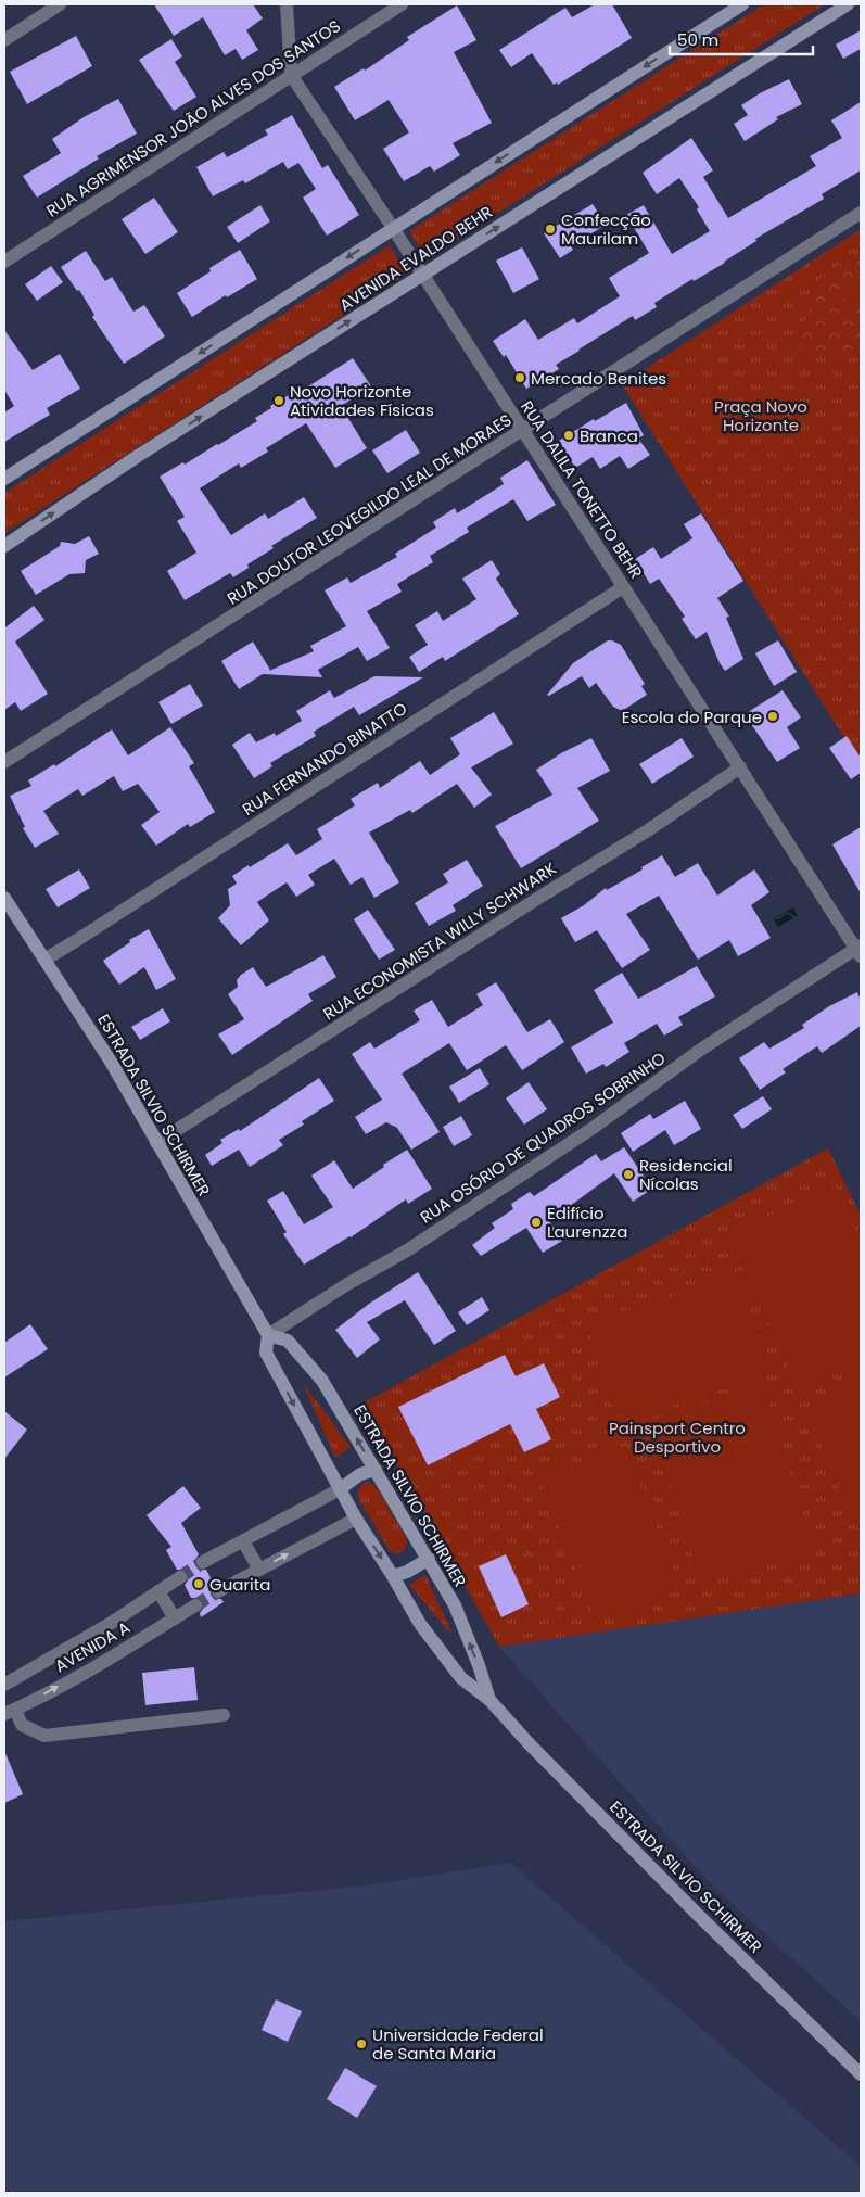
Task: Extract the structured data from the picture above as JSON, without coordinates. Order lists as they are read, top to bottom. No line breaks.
{"streets":{"street":["RUA AGRIMENSOR JOÃO ALVES DOS SANTOS","AVENIDA EVALDO BEHR","RUA DALILA TONETTO BEHR","RUA DOUTOR LEOVEGILDO LEAL DE MORAES","RUA FERNANDO BINATTO","RUA ECONOMISTA WILLY SCHWARK","ESTRADA SILVIO SCHIRMER","RUA OSÓRIO DE QUADROS SOBRINHO","AVENIDA A"]},"crossings":[["RUA AGRIMENSOR JOÃO ALVES DOS SANTOS","RUA DALILA TONETTO BEHR"],["AVENIDA EVALDO BEHR","RUA DALILA TONETTO BEHR"],["RUA DALILA TONETTO BEHR","RUA DOUTOR LEOVEGILDO LEAL DE MORAES"],["RUA DALILA TONETTO BEHR","RUA FERNANDO BINATTO"],["RUA DALILA TONETTO BEHR","RUA ECONOMISTA WILLY SCHWARK"],["RUA DALILA TONETTO BEHR","RUA OSÓRIO DE QUADROS SOBRINHO"],["RUA FERNANDO BINATTO","ESTRADA SILVIO SCHIRMER"],["RUA ECONOMISTA WILLY SCHWARK","ESTRADA SILVIO SCHIRMER"],["ESTRADA SILVIO SCHIRMER","RUA OSÓRIO DE QUADROS SOBRINHO"]],"parks":["Praça Novo Horizonte","Painsport Centro Desportivo"],"places":["Confecção Maurilam","Mercado Benites","Novo Horizonte Atividades Físicas","Branca","Escola do Parque","Residencial Nícolas","Edifício Laurenzza","Guarita","Universidade Federal de Santa Maria"],"scale_bar":"50 m"}
